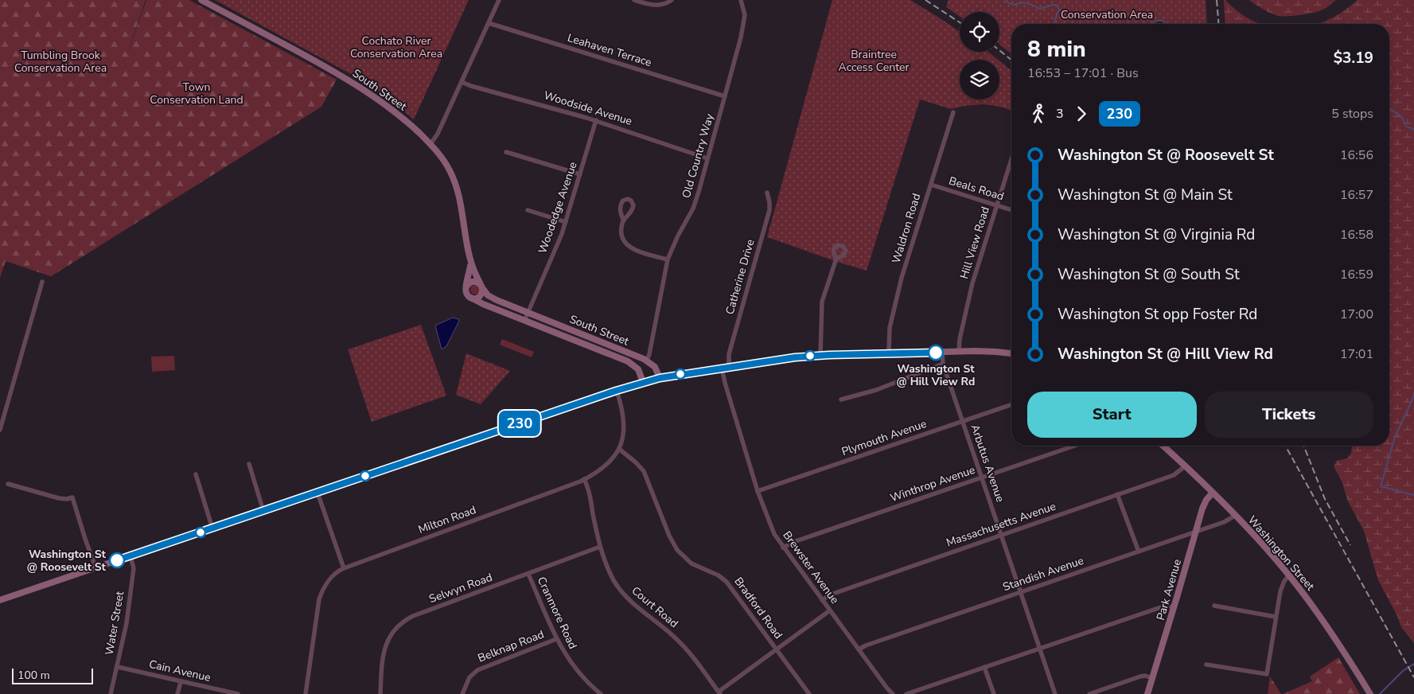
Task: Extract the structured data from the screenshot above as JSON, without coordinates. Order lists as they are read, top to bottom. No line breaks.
{"streets":{"main road":["South Street","Washington Street","Park Avenue"],"street":["Leahaven Terrace","Woodside Avenue","Old Country Way","Beals Road","Woodedge Avenue","Waldron Road","Hill View Road","Catherine Drive","Plymouth Avenue","Arbutus Avenue","Winthrop Avenue","Milton Road","Massachusetts Avenue","Brewster Avenue","Standish Avenue","Selwyn Road","Court Road","Bradford Road","Cranmore Road","Water Street","Belknap Road","Cain Avenue"]},"crossings":[["Leahaven Terrace","Old Country Way"],["South Street","Old Country Way"],["South Street","Woodedge Avenue"],["Woodside Avenue","Old Country Way"],["Woodside Avenue","Woodedge Avenue"],["Beals Road","Waldron Road"],["Beals Road","Hill View Road"],["Plymouth Avenue","Arbutus Avenue"],["Plymouth Avenue","Brewster Avenue"],["Arbutus Avenue","Winthrop Avenue"],["Arbutus Avenue","Massachusetts Avenue"],["Arbutus Avenue","Standish Avenue"],["Winthrop Avenue","Brewster Avenue"],["Milton Road","Court Road"],["Milton Road","Bradford Road"],["Massachusetts Avenue","Washington Street"],["Massachusetts Avenue","Brewster Avenue"],["Washington Street","Standish Avenue"],["Washington Street","Park Avenue"],["Brewster Avenue","Standish Avenue"],["Standish Avenue","Park Avenue"],["Selwyn Road","Court Road"],["Selwyn Road","Cranmore Road"],["Cranmore Road","Belknap Road"],["Water Street","Cain Avenue"]],"parks":["Conservation Area","Cochato River Conservation Area","Braintree Access Center","Tumbling Brook Conservation Area","Town Conservation Land"],"places":["Washington St @ Hill View Rd","Washington St @ Roosevelt St"],"lines":["bus line 230"],"scale_bar":"100 m","page":{"on_map":"230","heading":["8 min","16:53 – 17:01 · Bus","$3.19"],"legs":["3","230","5 stops"],"list":[{"name":"Washington St @ Roosevelt St","value":"16:56"},{"name":"Washington St @ Main St","value":"16:57"},{"name":"Washington St @ Virginia Rd","value":"16:58"},{"name":"Washington St @ South St","value":"16:59"},{"name":"Washington St opp Foster Rd","value":"17:00"},{"name":"Washington St @ Hill View Rd","value":"17:01"}],"buttons":["Start","Tickets"],"scale":"100 m"}}
